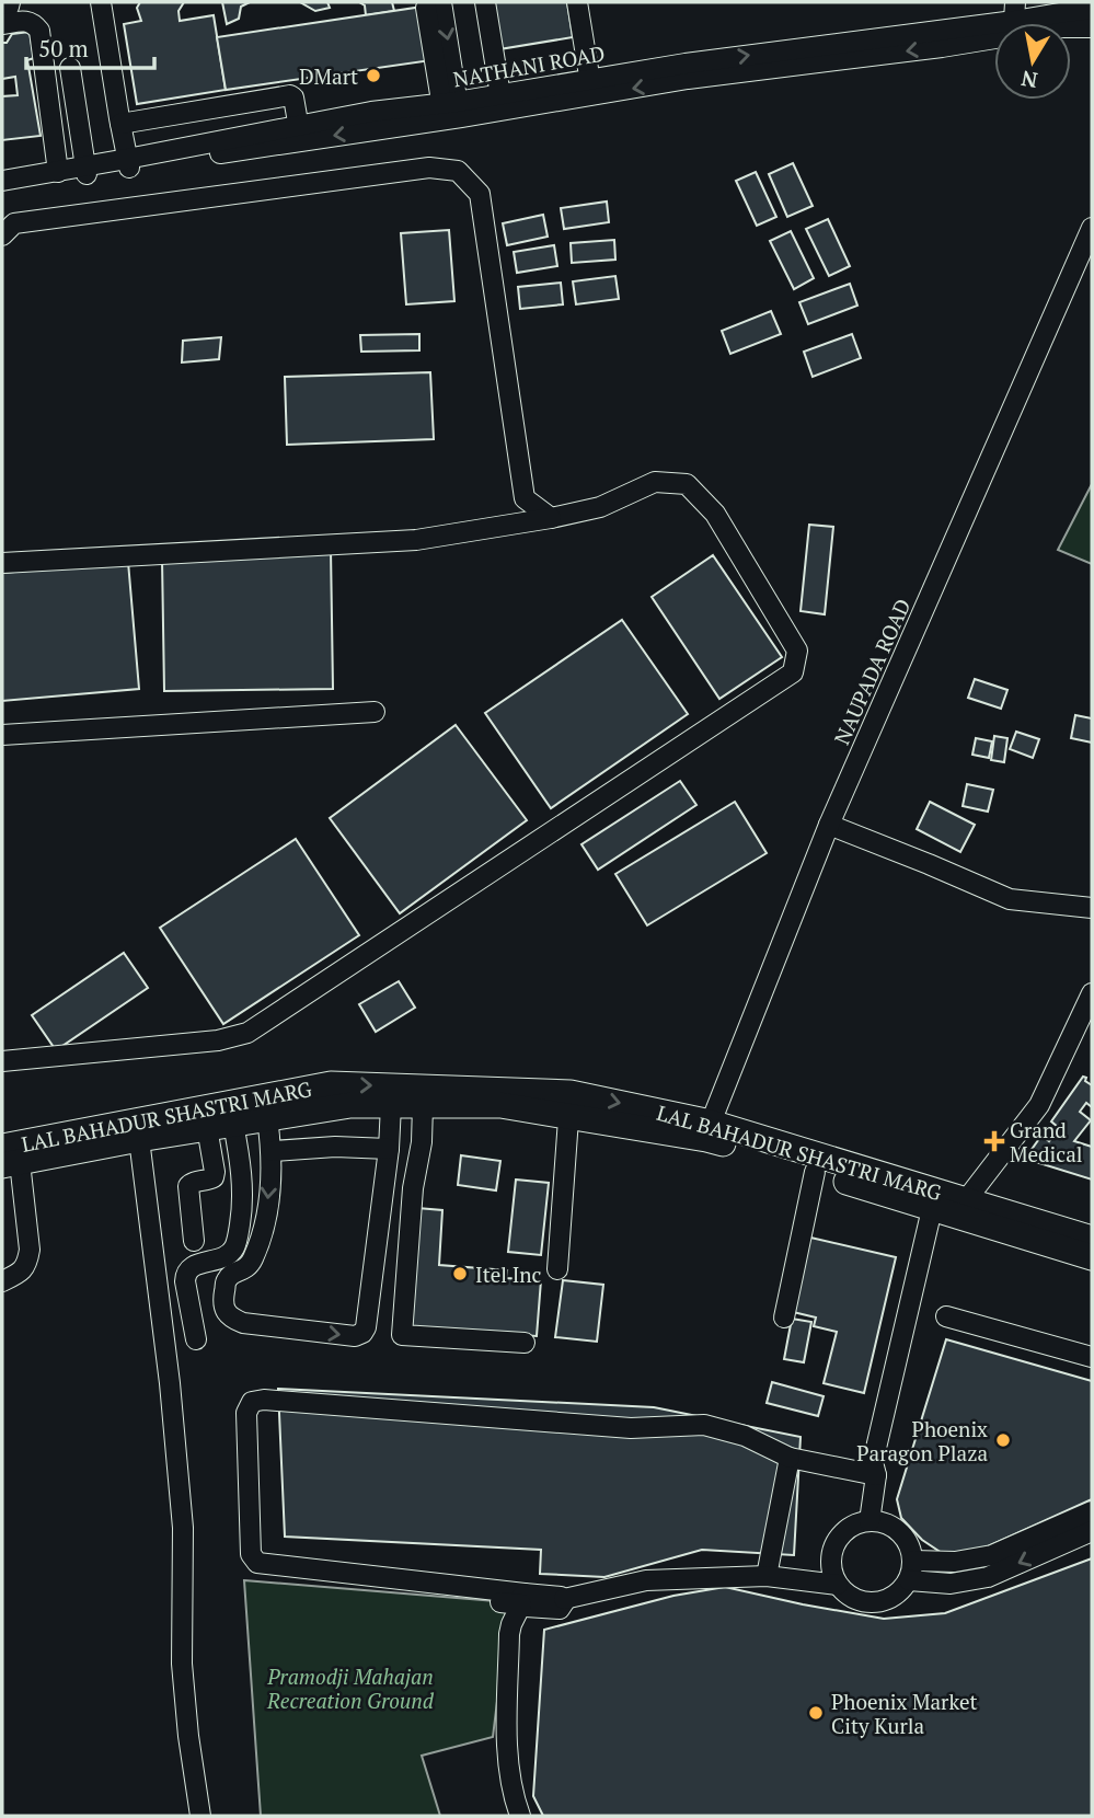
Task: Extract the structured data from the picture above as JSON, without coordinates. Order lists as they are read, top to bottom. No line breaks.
{"streets":{"main road":["LAL BAHADUR SHASTRI MARG"],"street":["NATHANI ROAD","NAUPADA ROAD"]},"crossings":[["NAUPADA ROAD","LAL BAHADUR SHASTRI MARG"]],"parks":["Pramodji Mahajan Recreation Ground"],"places":{"other":["DMart","Itel Inc","Phoenix Paragon Plaza","Phoenix Market City Kurla"],"health":["Grand Medical"]},"scale_bar":"50 m","north":"bottom"}
